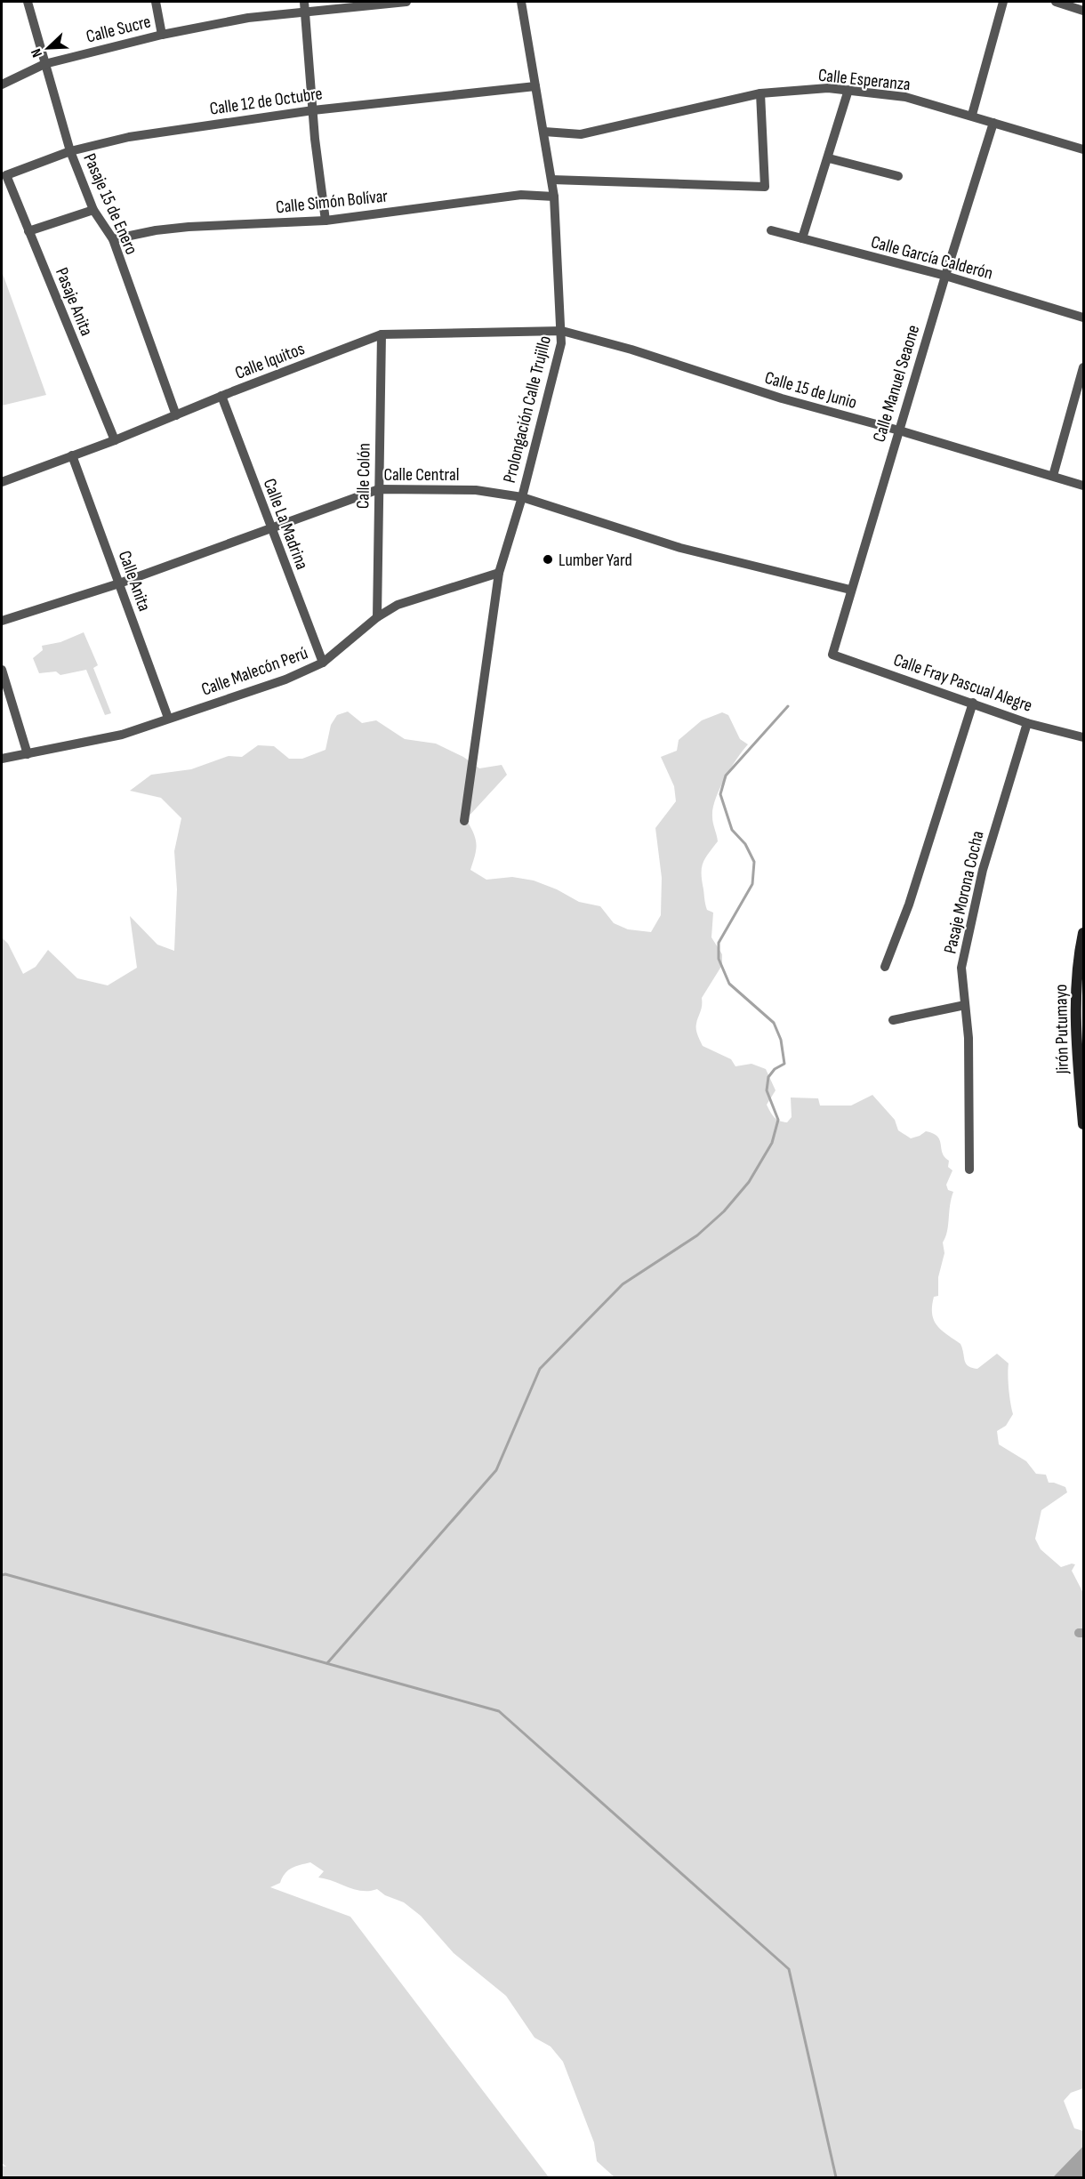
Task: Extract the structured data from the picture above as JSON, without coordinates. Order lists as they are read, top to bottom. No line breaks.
{"streets":{"street":["Calle Sucre","Calle Esperanza","Calle 12 de Octubre","Calle Simón Bolívar","Pasaje 15 de Enero","Calle García Calderón","Pasaje Anita","Calle Iquitos","Calle Manuel Seaone","Calle 15 de Junio","Prolongación Calle Trujillo","Calle Central","Calle Colón","Calle La Madrina","Calle Anita","Calle Malecón Perú","Calle Fray Pascual Alegre","Pasaje Morona Cocha","Jirón Putumayo"]},"crossings":[["Calle Sucre","Pasaje 15 de Enero"],["Calle Esperanza","Calle Manuel Seaone"],["Calle Esperanza","Prolongación Calle Trujillo"],["Calle 12 de Octubre","Pasaje 15 de Enero"],["Calle 12 de Octubre","Pasaje Anita"],["Calle 12 de Octubre","Prolongación Calle Trujillo"],["Calle Simón Bolívar","Pasaje 15 de Enero"],["Calle Simón Bolívar","Prolongación Calle Trujillo"],["Pasaje 15 de Enero","Calle Iquitos"],["Calle García Calderón","Calle Manuel Seaone"],["Pasaje Anita","Calle Iquitos"],["Calle Iquitos","Calle 15 de Junio"],["Calle Iquitos","Prolongación Calle Trujillo"],["Calle Iquitos","Calle Colón"],["Calle Iquitos","Calle La Madrina"],["Calle Iquitos","Calle Anita"],["Calle Manuel Seaone","Calle 15 de Junio"],["Calle Manuel Seaone","Calle Central"],["Calle Manuel Seaone","Calle Fray Pascual Alegre"],["Calle 15 de Junio","Prolongación Calle Trujillo"],["Prolongación Calle Trujillo","Calle Central"],["Prolongación Calle Trujillo","Calle Malecón Perú"],["Calle Central","Calle Colón"],["Calle Central","Calle La Madrina"],["Calle Central","Calle Anita"],["Calle Colón","Calle Malecón Perú"],["Calle La Madrina","Calle Malecón Perú"],["Calle Anita","Calle Malecón Perú"],["Calle Fray Pascual Alegre","Pasaje Morona Cocha"]],"places":["Lumber Yard"],"north":"bottom left"}
